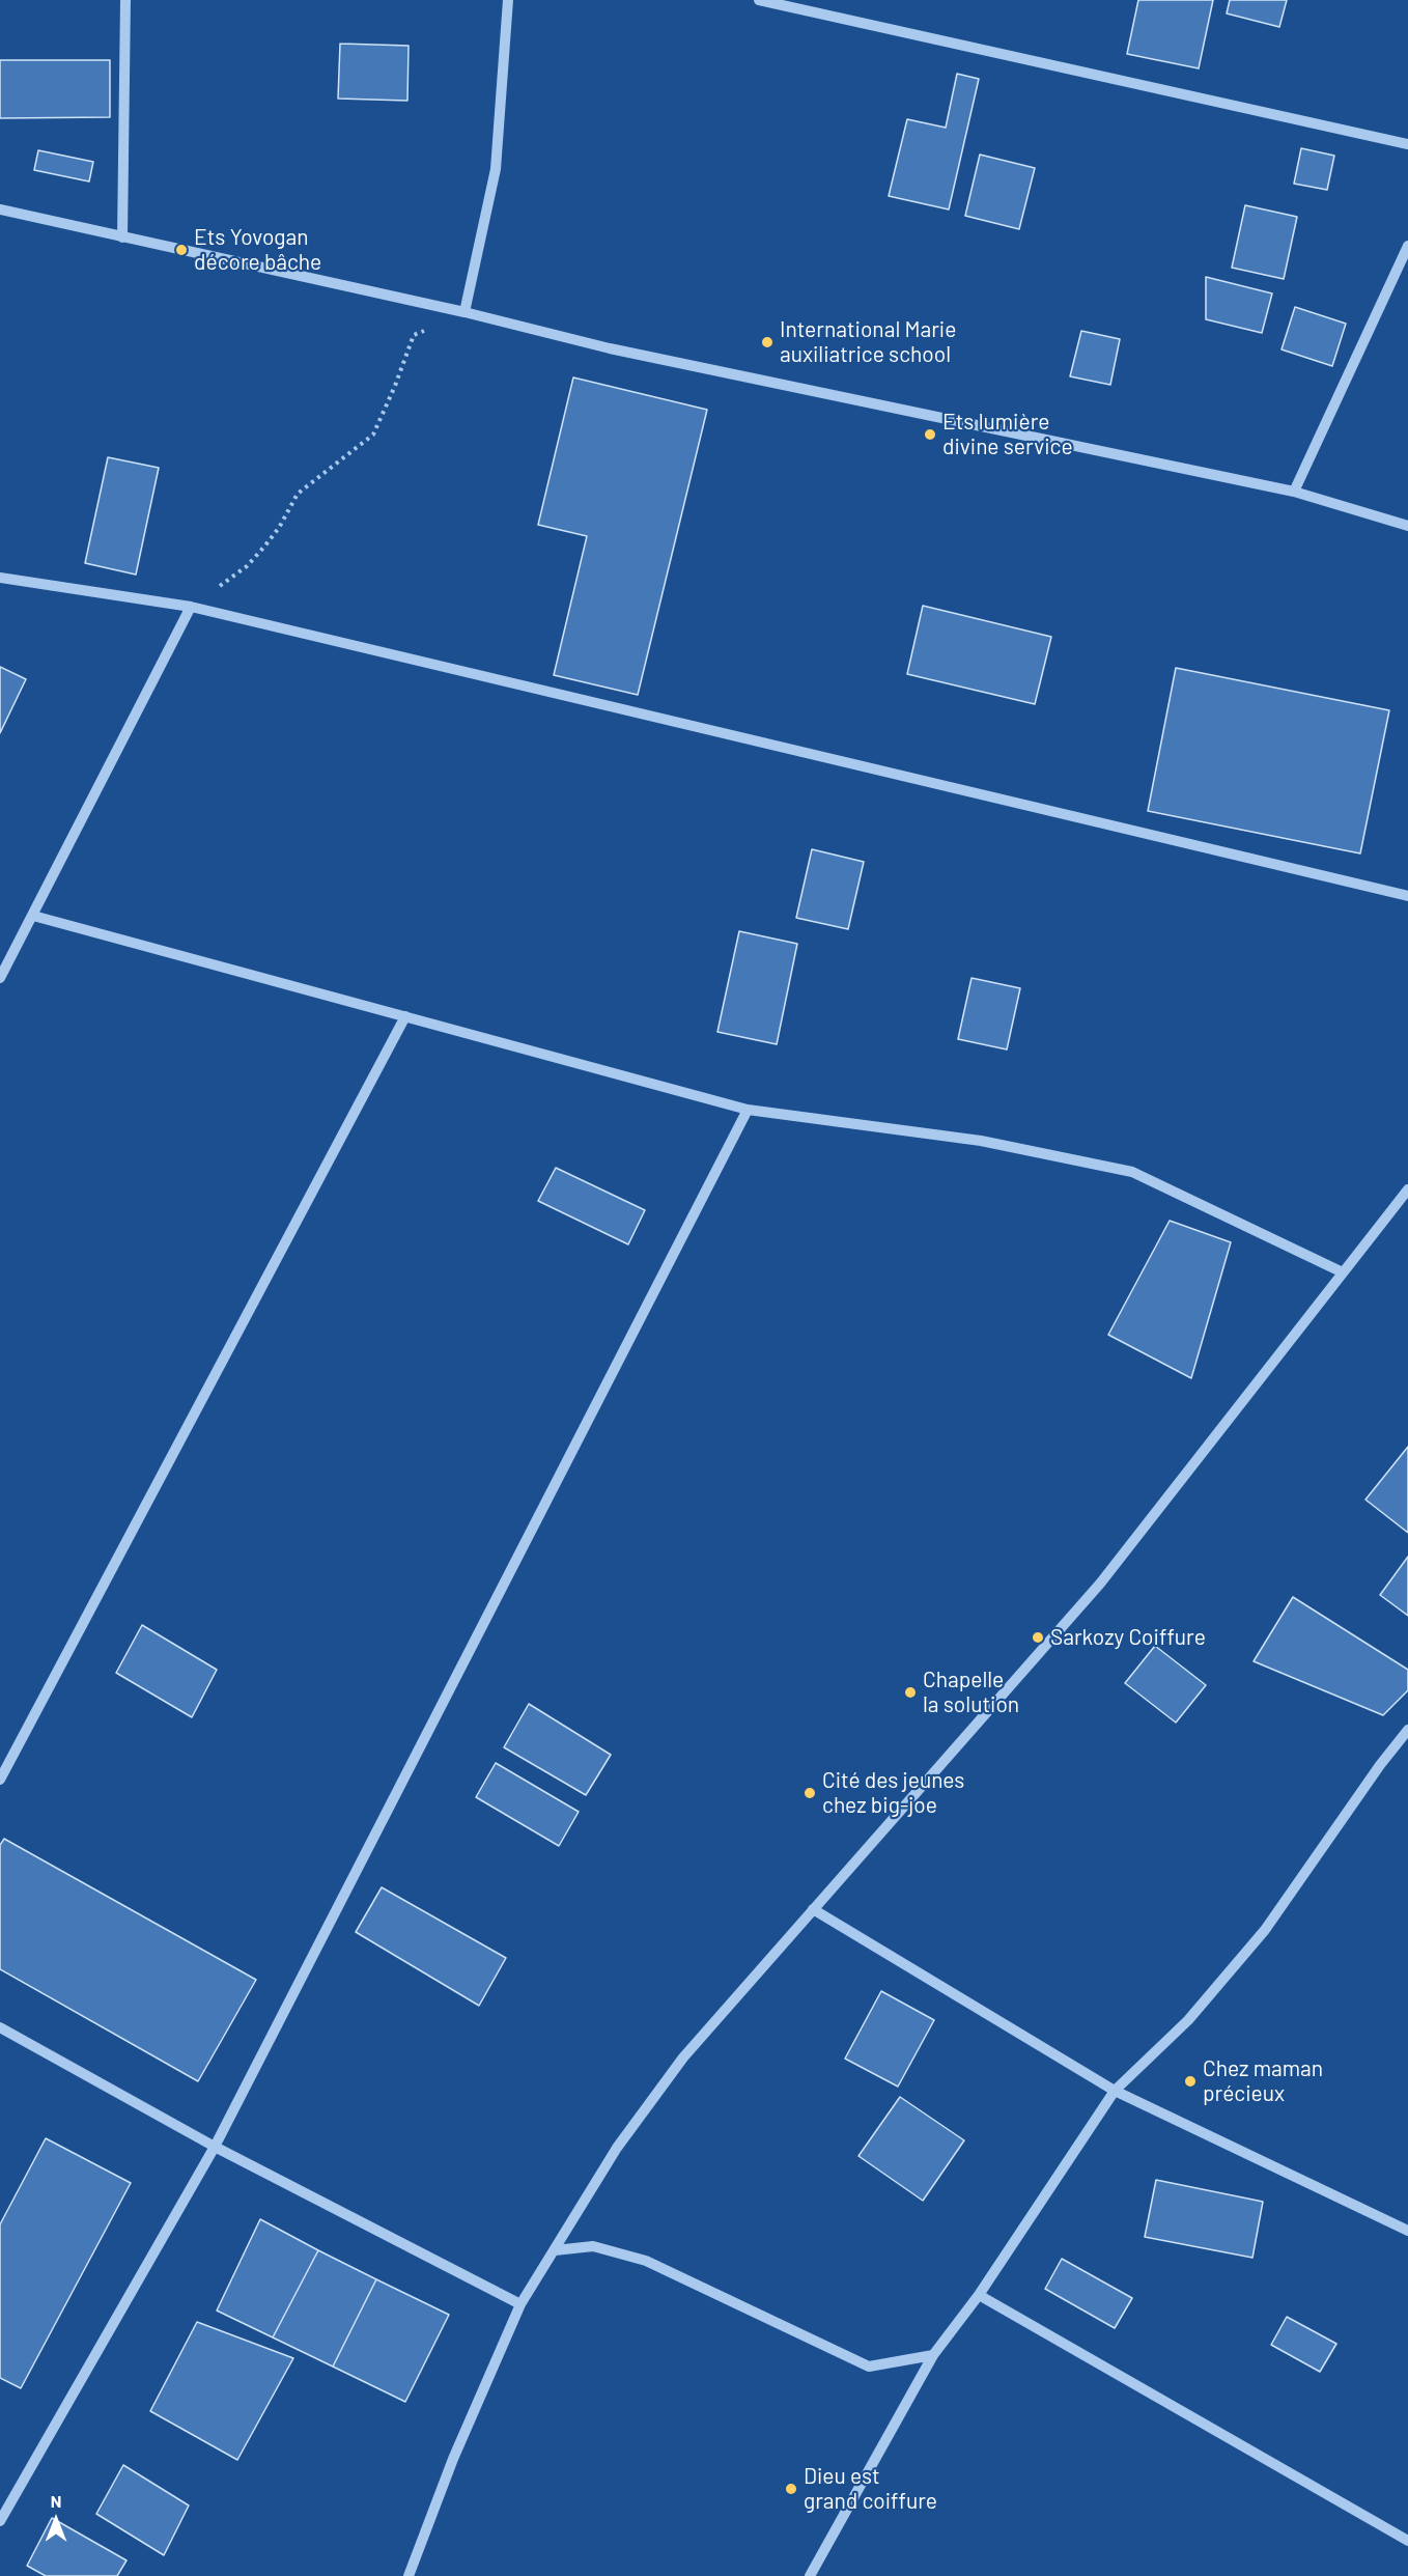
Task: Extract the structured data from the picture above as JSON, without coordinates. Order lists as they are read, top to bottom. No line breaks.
{"places":["Ets Yovogan décore bâche","International Marie auxiliatrice school","Ets lumière divine service","Sarkozy Coiffure","Chapelle la solution","Cité des jeunes chez big-joe","Chez maman précieux","Dieu est grand coiffure"],"north":"top"}
